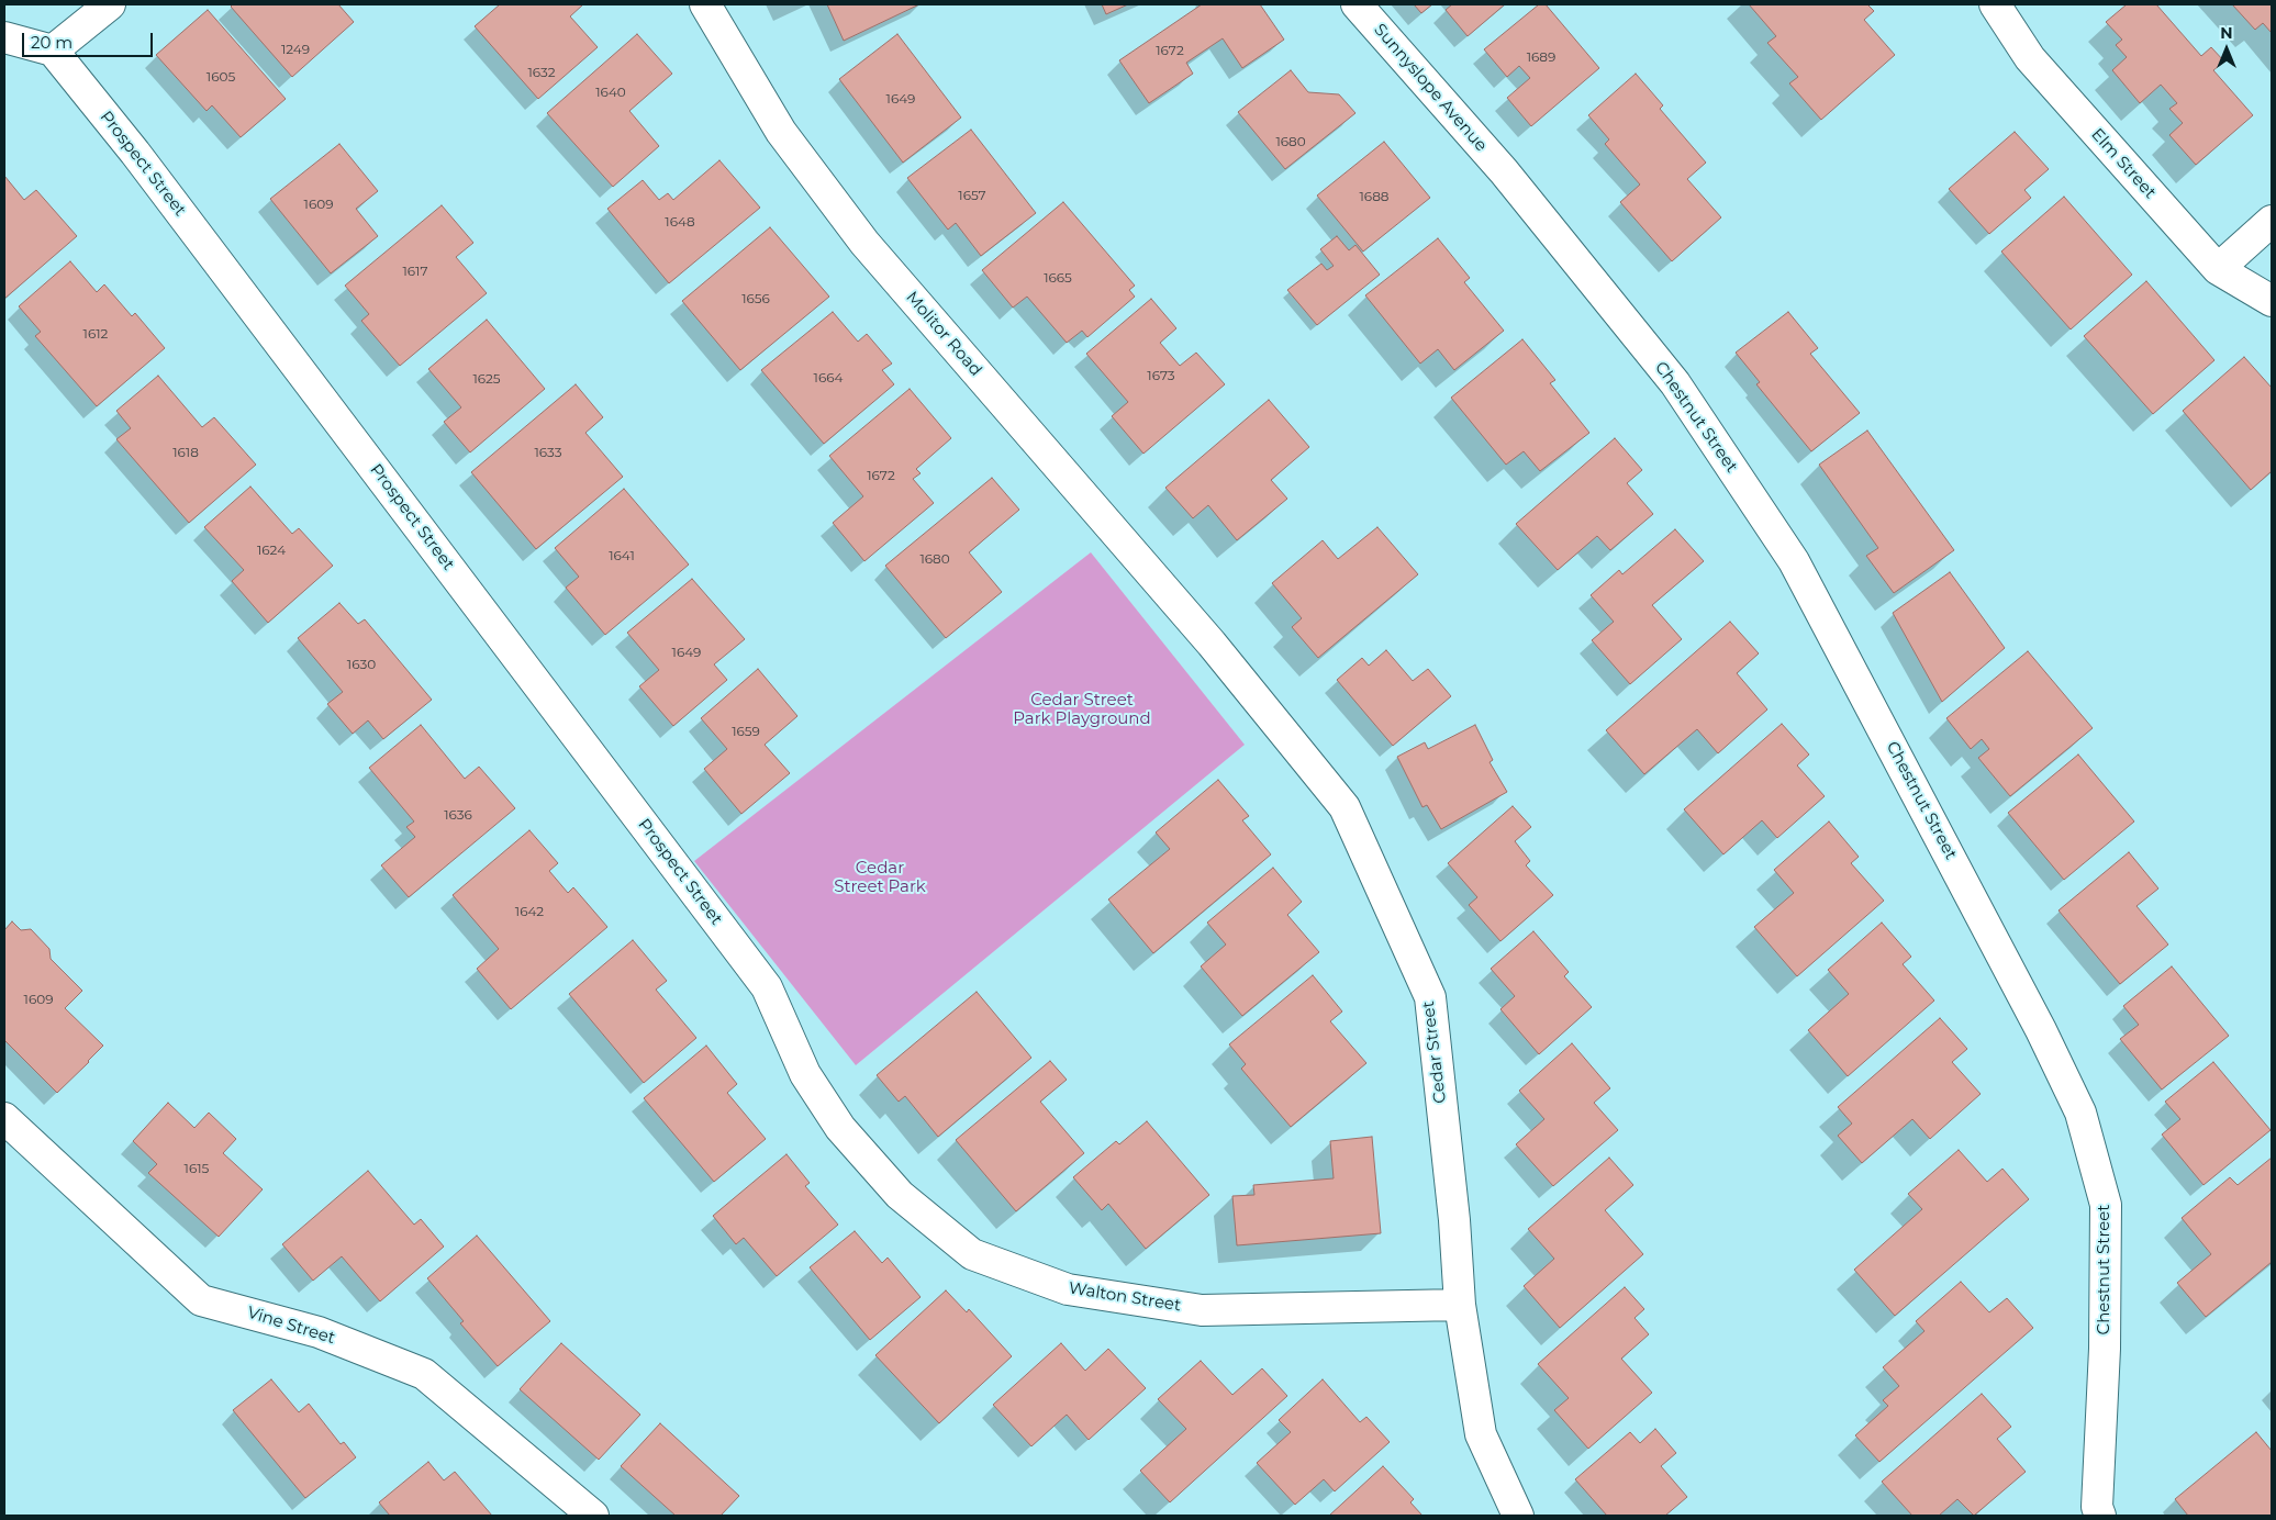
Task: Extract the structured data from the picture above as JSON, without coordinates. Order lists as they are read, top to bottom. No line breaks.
{"streets":{"street":["Sunnyslope Avenue","Prospect Street","Elm Street","Molitor Road","Chestnut Street","Cedar Street","Walton Street","Vine Street"]},"crossings":[["Sunnyslope Avenue","Chestnut Street"],["Prospect Street","Walton Street"],["Molitor Road","Cedar Street"],["Cedar Street","Walton Street"]],"parks":["Cedar Street Park Playground","Cedar Street Park"],"house_numbers":["1249","1672","1689","1632","1605","1640","1649","1680","1657","1688","1609","1648","1617","1665","1656","1612","1673","1664","1625","1618","1633","1672","1624","1641","1680","1649","1630","1659","1636","1642","1609","1615"],"scale_bar":"20 m","north":"top"}
